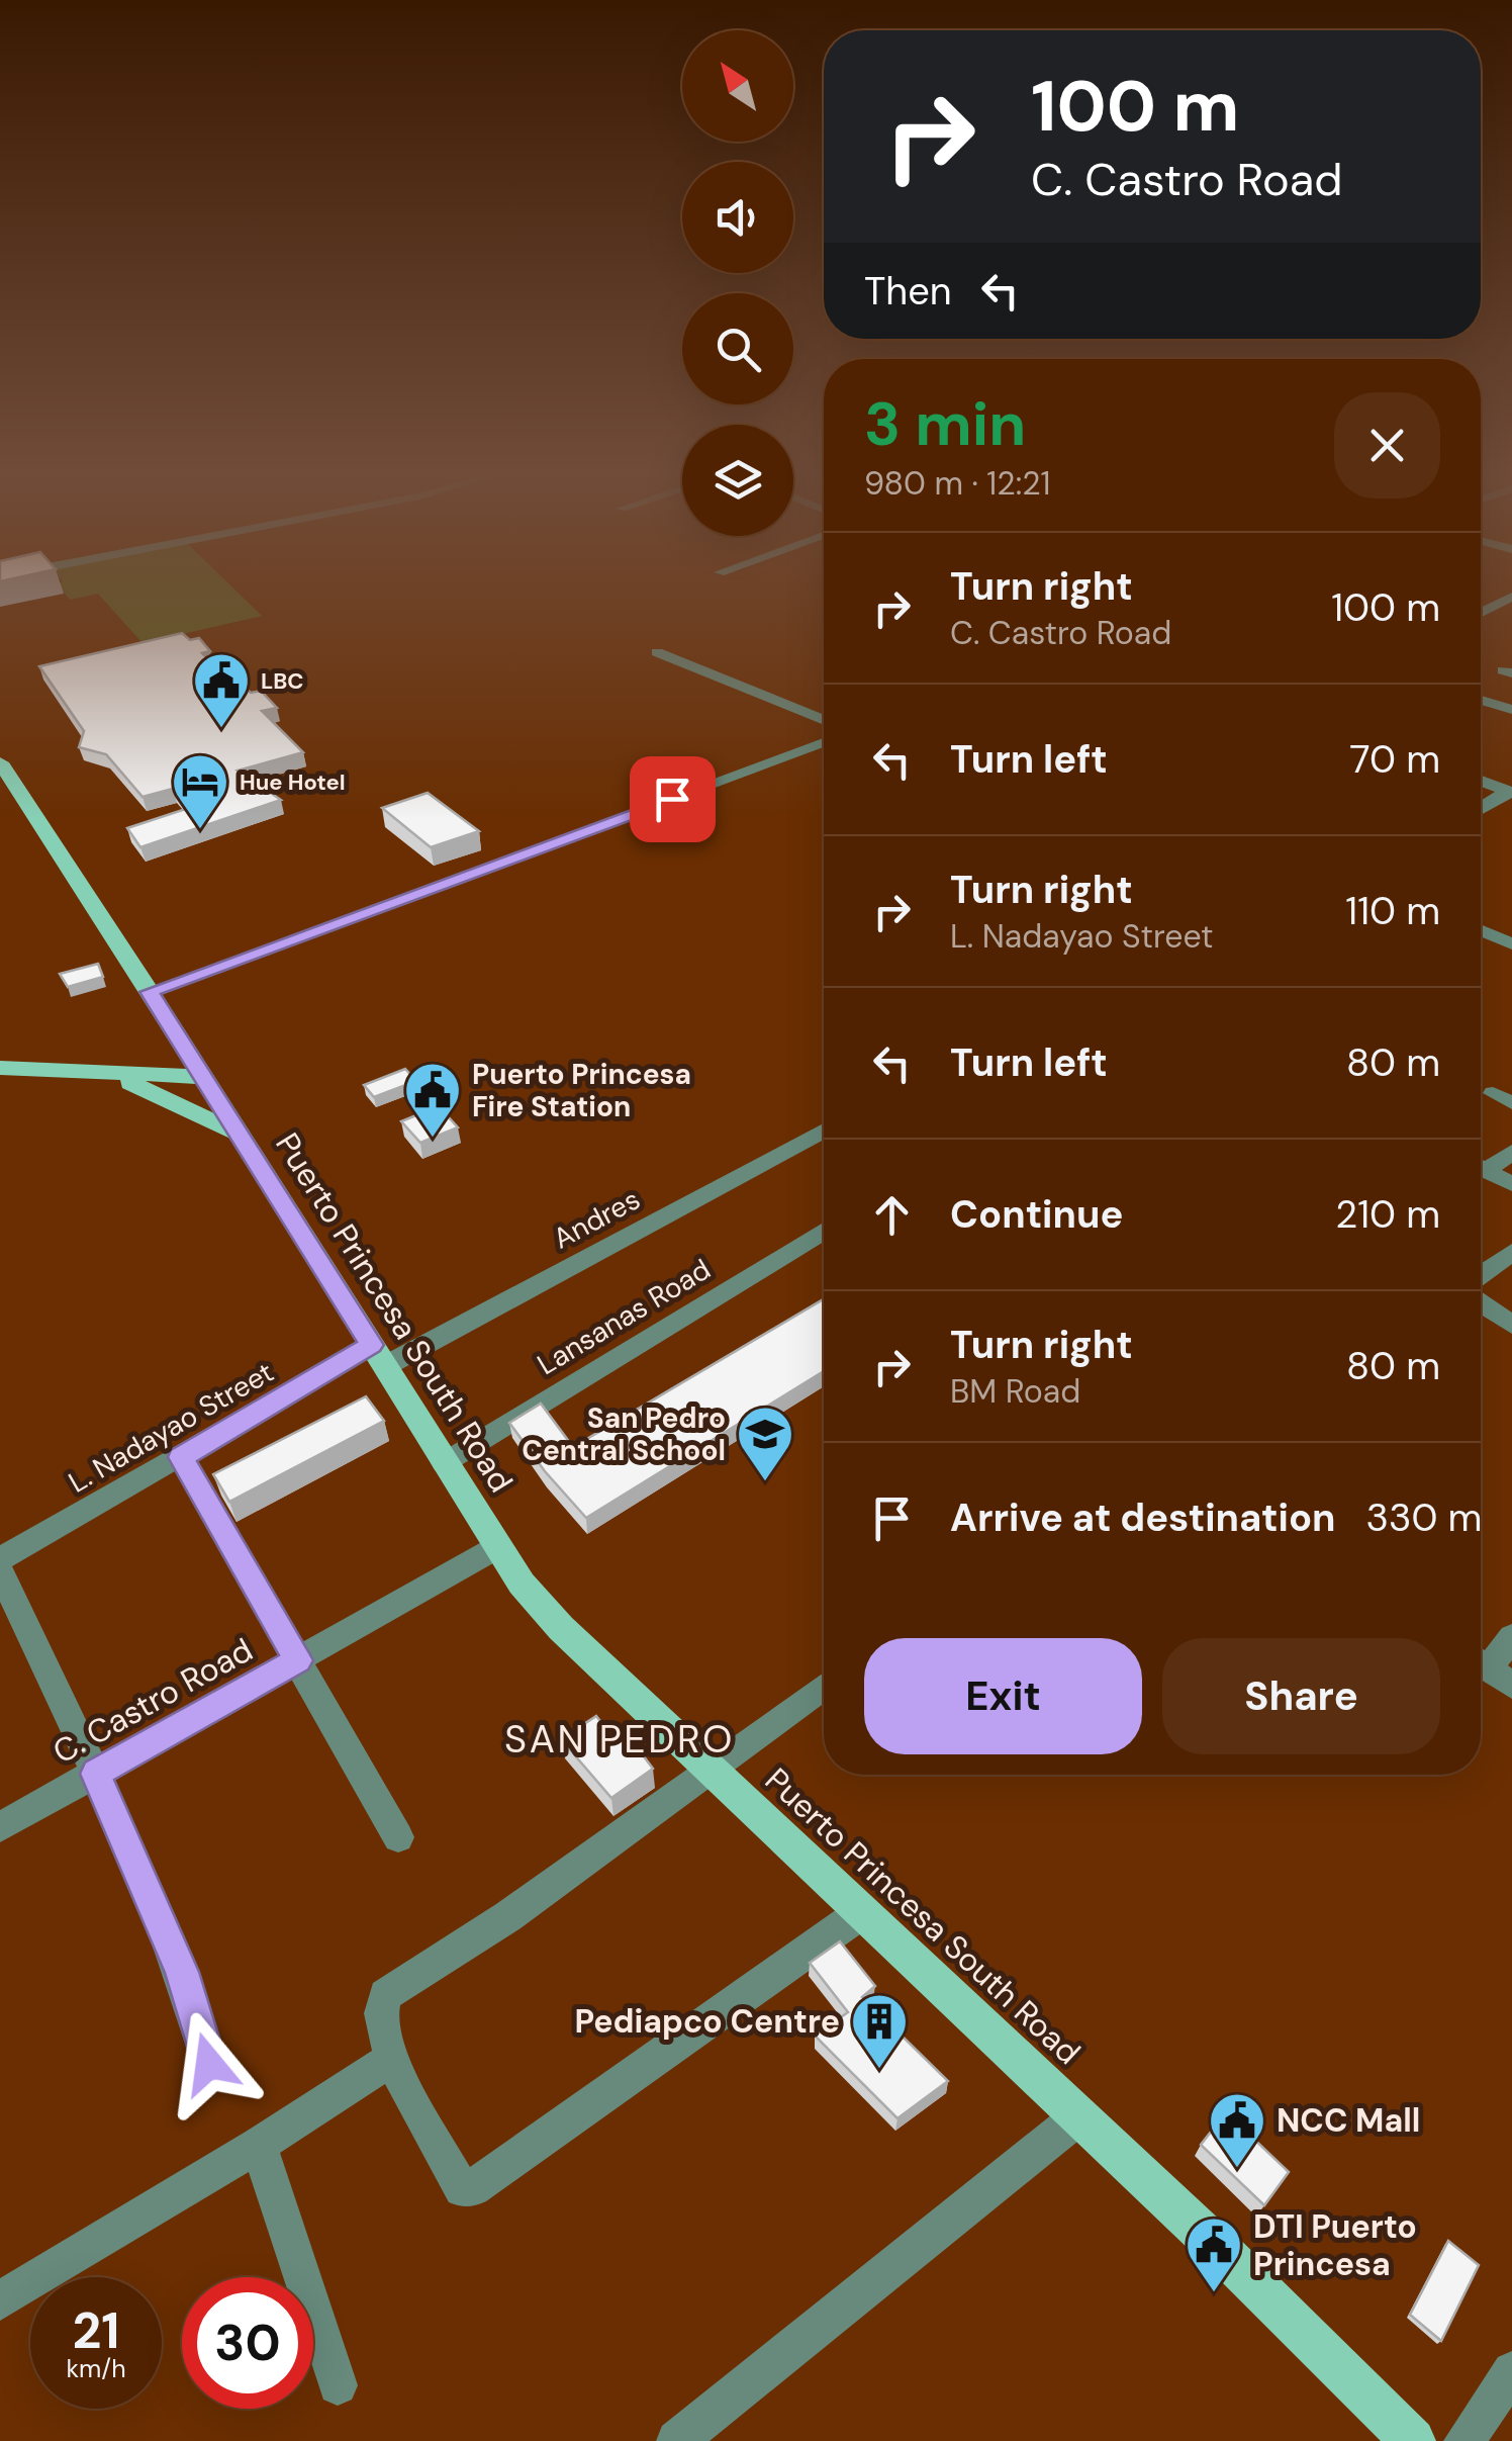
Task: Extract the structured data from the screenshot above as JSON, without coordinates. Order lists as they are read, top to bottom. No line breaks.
{"streets":{"main road":["Puerto Princesa South Road"],"street":["Andres","Lansanas Road","L. Nadayao Street","C. Castro Road"]},"crossings":[["Andres","Puerto Princesa South Road"],["Andres","L. Nadayao Street"],["Puerto Princesa South Road","Lansanas Road"],["Puerto Princesa South Road","L. Nadayao Street"],["Puerto Princesa South Road","C. Castro Road"]],"districts":["SAN PEDRO"],"places":{"public building":["LBC","Puerto Princesa Fire Station","NCC Mall","DTI Puerto Princesa"],"hotel":["Hue Hotel"],"school or university":["San Pedro Central School"],"building":["Pediapco Centre"]},"north":"top left","page":{"turn":["100 m","C. Castro Road"],"then":"Then","heading":["3 min","980 m · 12:21"],"list":[{"name":"Turn right","note":"C. Castro Road","value":"100 m"},{"name":"Turn left","value":"70 m"},{"name":"Turn right","note":"L. Nadayao Street","value":"110 m"},{"name":"Turn left","value":"80 m"},{"name":"Continue","value":"210 m"},{"name":"Turn right","note":"BM Road","value":"80 m"},{"name":"Arrive at destination","value":"330 m"}],"buttons":["Exit","Share"],"speed":"21 km/h","limit":"30"}}
